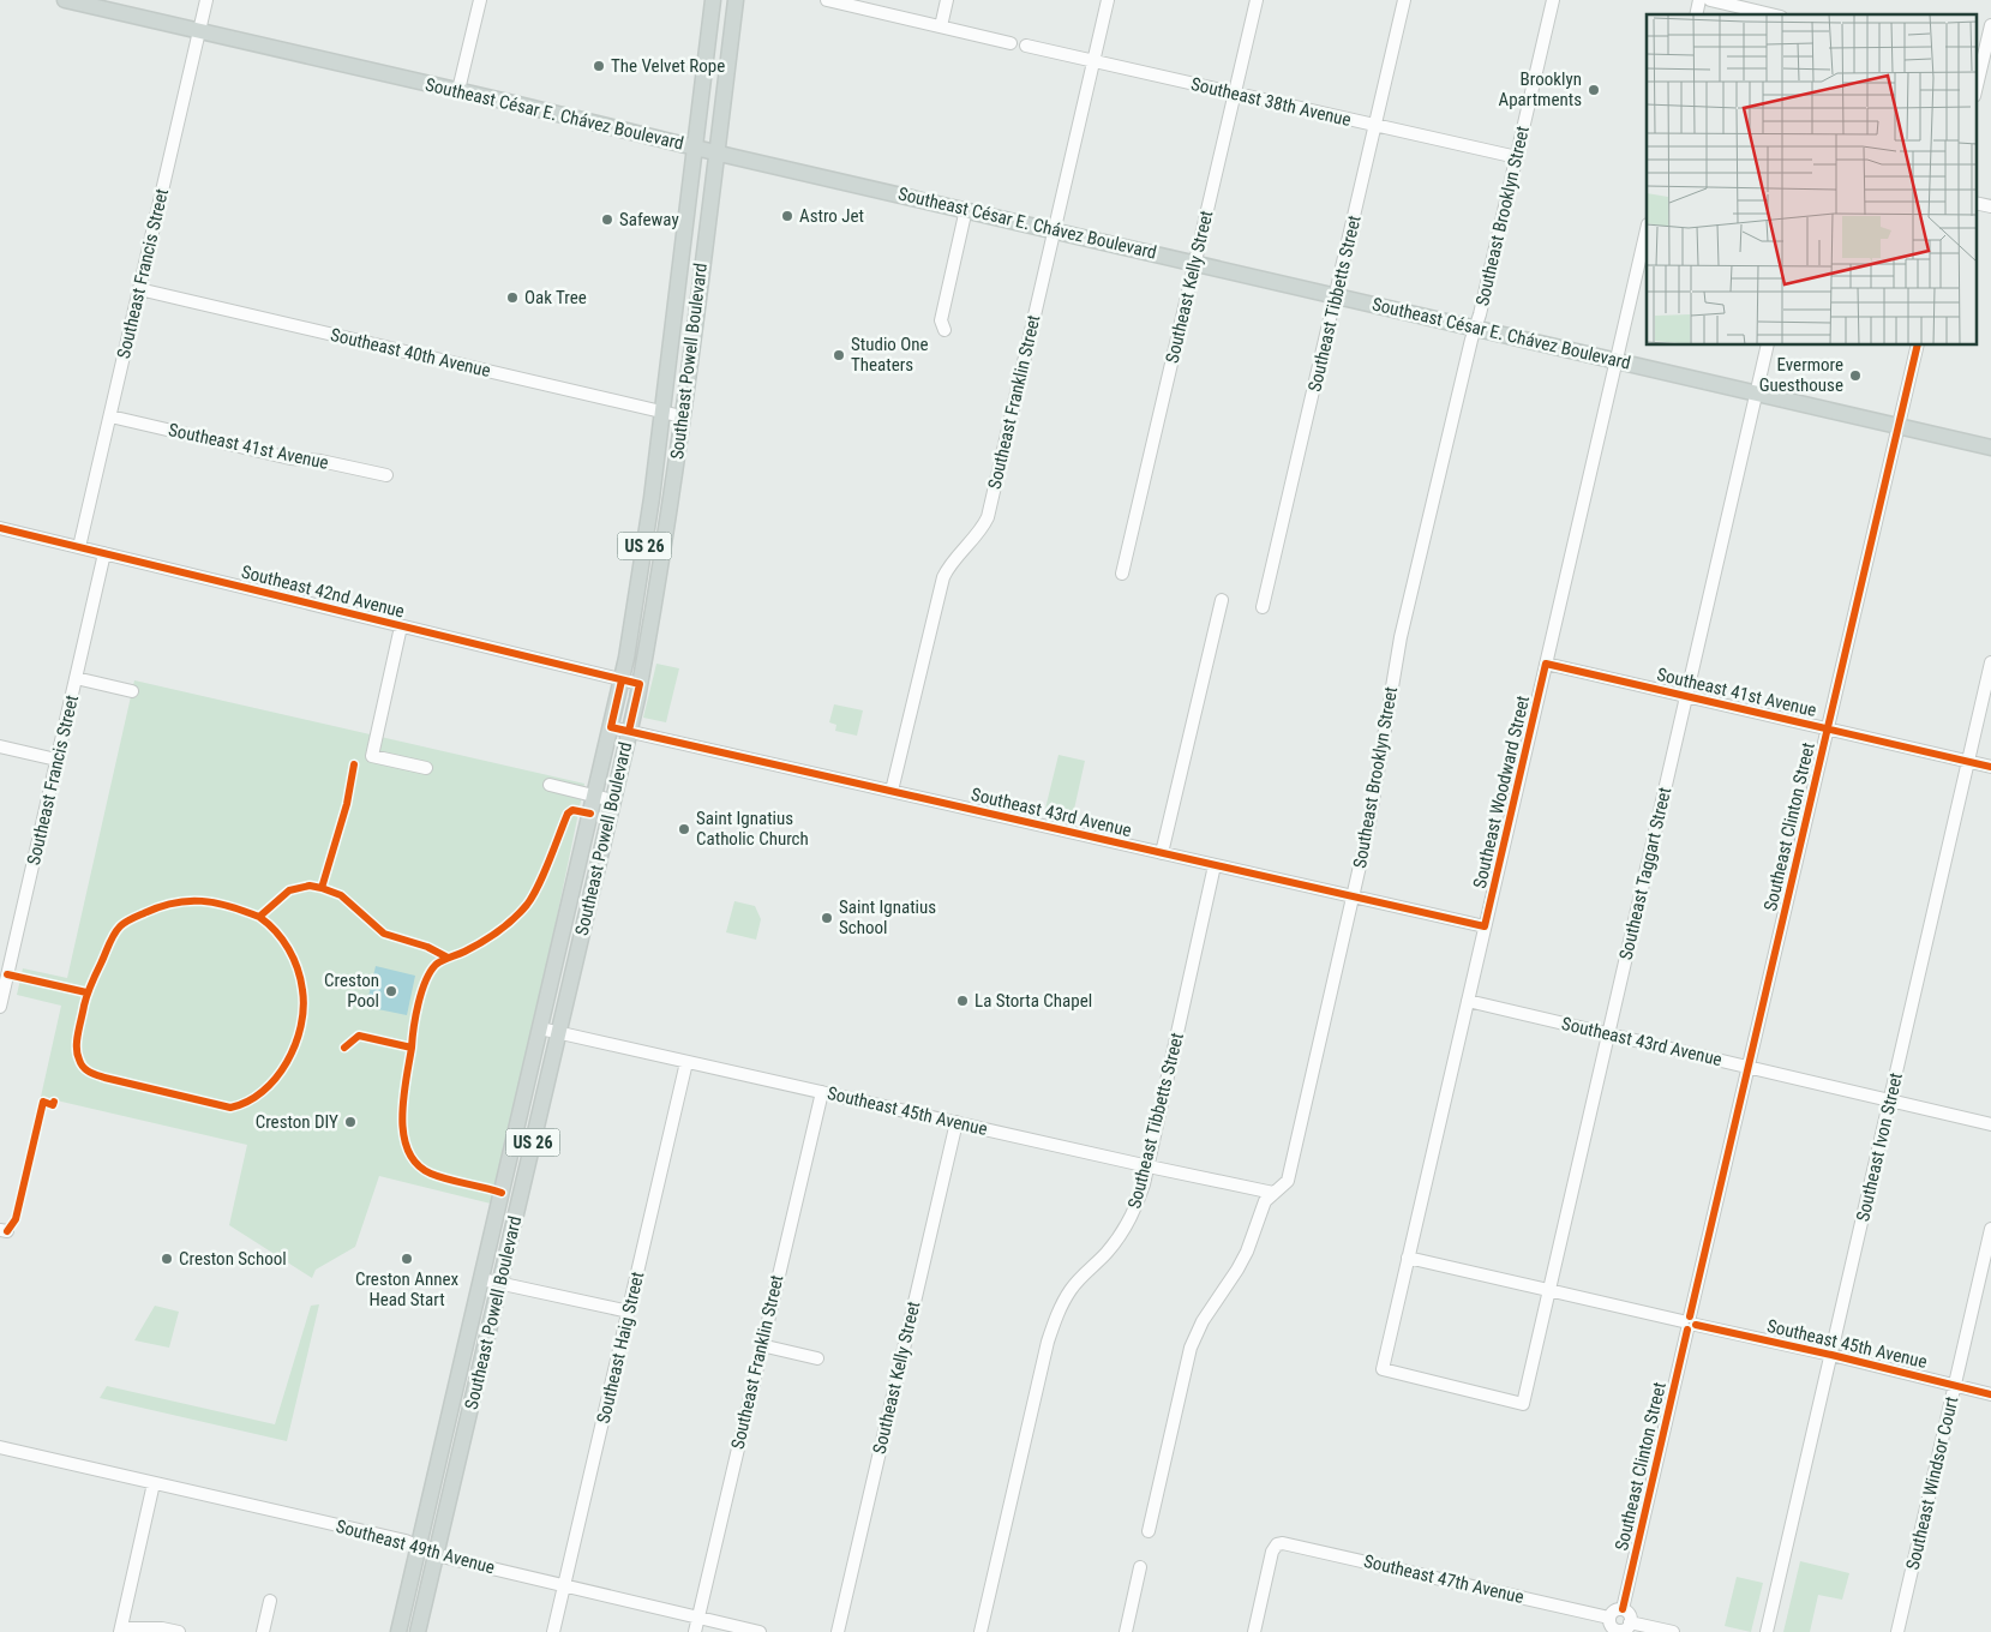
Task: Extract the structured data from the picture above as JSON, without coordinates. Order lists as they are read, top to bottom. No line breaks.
{"streets":{"main road":["Southeast César E. Chávez Boulevard","Southeast Powell Boulevard","US 26"],"street":["Southeast 38th Avenue","Southeast Brooklyn Street","Southeast Francis Street","Southeast Kelly Street","Southeast Tibbetts Street","Southeast 40th Avenue","Southeast Franklin Street","Southeast 41st Avenue","Southeast 42nd Avenue","Southeast Woodward Street","Southeast 43rd Avenue","Southeast Clinton Street","Southeast Taggart Street","Southeast 45th Avenue","Southeast Ivon Street","Southeast Haig Street","Southeast Windsor Court","Southeast 49th Avenue","Southeast 47th Avenue"]},"crossings":[["Southeast 38th Avenue","Southeast Brooklyn Street"],["Southeast 38th Avenue","Southeast Kelly Street"],["Southeast 38th Avenue","Southeast Tibbetts Street"],["Southeast 38th Avenue","Southeast Franklin Street"],["Southeast César E. Chávez Boulevard","Southeast Brooklyn Street"],["Southeast César E. Chávez Boulevard","Southeast Francis Street"],["Southeast César E. Chávez Boulevard","Southeast Kelly Street"],["Southeast César E. Chávez Boulevard","Southeast Tibbetts Street"],["Southeast César E. Chávez Boulevard","Southeast Powell Boulevard"],["Southeast César E. Chávez Boulevard","Southeast Franklin Street"],["Southeast César E. Chávez Boulevard","Southeast Woodward Street"],["Southeast César E. Chávez Boulevard","Southeast Clinton Street"],["Southeast César E. Chávez Boulevard","Southeast Taggart Street"],["Southeast Brooklyn Street","Southeast 43rd Avenue"],["Southeast Brooklyn Street","Southeast 45th Avenue"],["Southeast Francis Street","Southeast 40th Avenue"],["Southeast Francis Street","Southeast 41st Avenue"],["Southeast Francis Street","Southeast 42nd Avenue"],["Southeast Kelly Street","Southeast 45th Avenue"],["Southeast Tibbetts Street","Southeast 43rd Avenue"],["Southeast Tibbetts Street","Southeast 45th Avenue"],["Southeast 40th Avenue","Southeast Powell Boulevard"],["Southeast Powell Boulevard","Southeast 42nd Avenue"],["Southeast Powell Boulevard","Southeast 43rd Avenue"],["Southeast Powell Boulevard","Southeast 45th Avenue"],["Southeast Powell Boulevard","Southeast 49th Avenue"],["Southeast Franklin Street","Southeast 43rd Avenue"],["Southeast Franklin Street","Southeast 45th Avenue"],["Southeast Franklin Street","Southeast 49th Avenue"],["Southeast 41st Avenue","Southeast Woodward Street"],["Southeast 41st Avenue","Southeast Clinton Street"],["Southeast 41st Avenue","Southeast Taggart Street"],["Southeast 41st Avenue","Southeast Ivon Street"],["Southeast Woodward Street","Southeast 43rd Avenue"],["Southeast Woodward Street","Southeast Taggart Street"],["Southeast Woodward Street","Southeast 45th Avenue"],["Southeast 43rd Avenue","Southeast Clinton Street"],["Southeast 43rd Avenue","Southeast Taggart Street"],["Southeast 43rd Avenue","Southeast Ivon Street"],["Southeast Clinton Street","Southeast 45th Avenue"],["Southeast Clinton Street","Southeast 47th Avenue"],["Southeast Taggart Street","Southeast 45th Avenue"],["Southeast 45th Avenue","Southeast Ivon Street"],["Southeast 45th Avenue","Southeast Haig Street"],["Southeast 45th Avenue","Southeast Windsor Court"],["Southeast Haig Street","Southeast 49th Avenue"]],"places":["The Velvet Rope","Brooklyn Apartments","Astro Jet","Safeway","Oak Tree","Studio One Theaters","Evermore Guesthouse","Saint Ignatius Catholic Church","Saint Ignatius School","Creston Pool","La Storta Chapel","Creston DIY","Creston School","Creston Annex Head Start"]}
